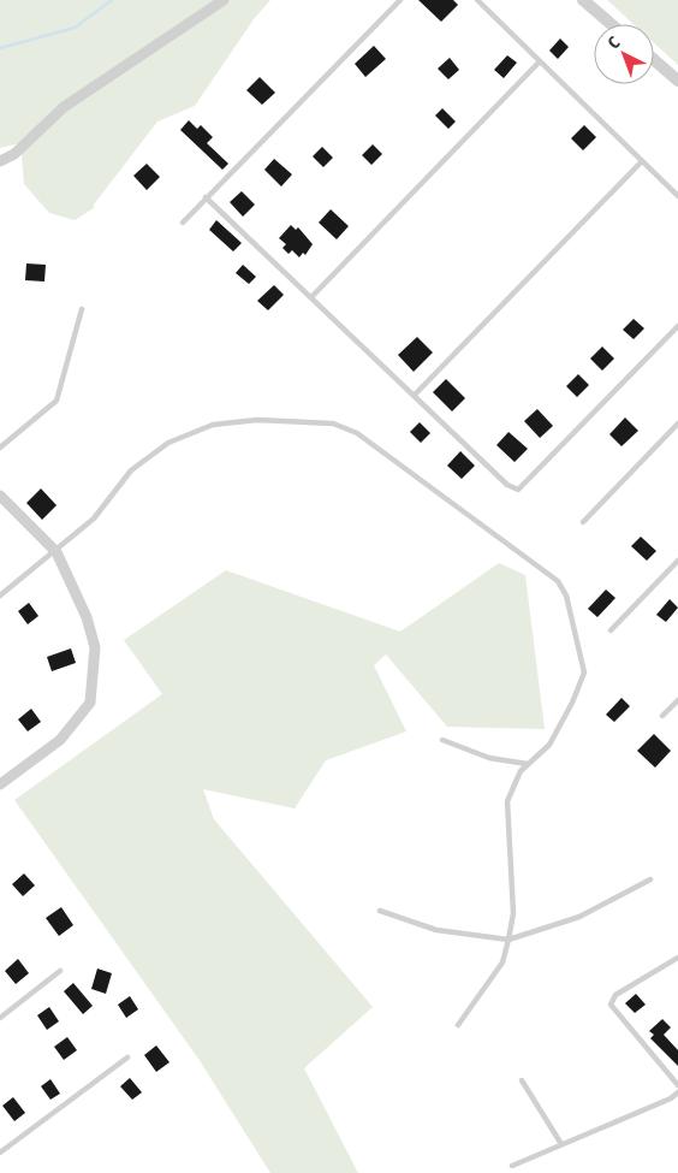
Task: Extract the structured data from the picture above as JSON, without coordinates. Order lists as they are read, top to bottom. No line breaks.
{"north":"top left"}
